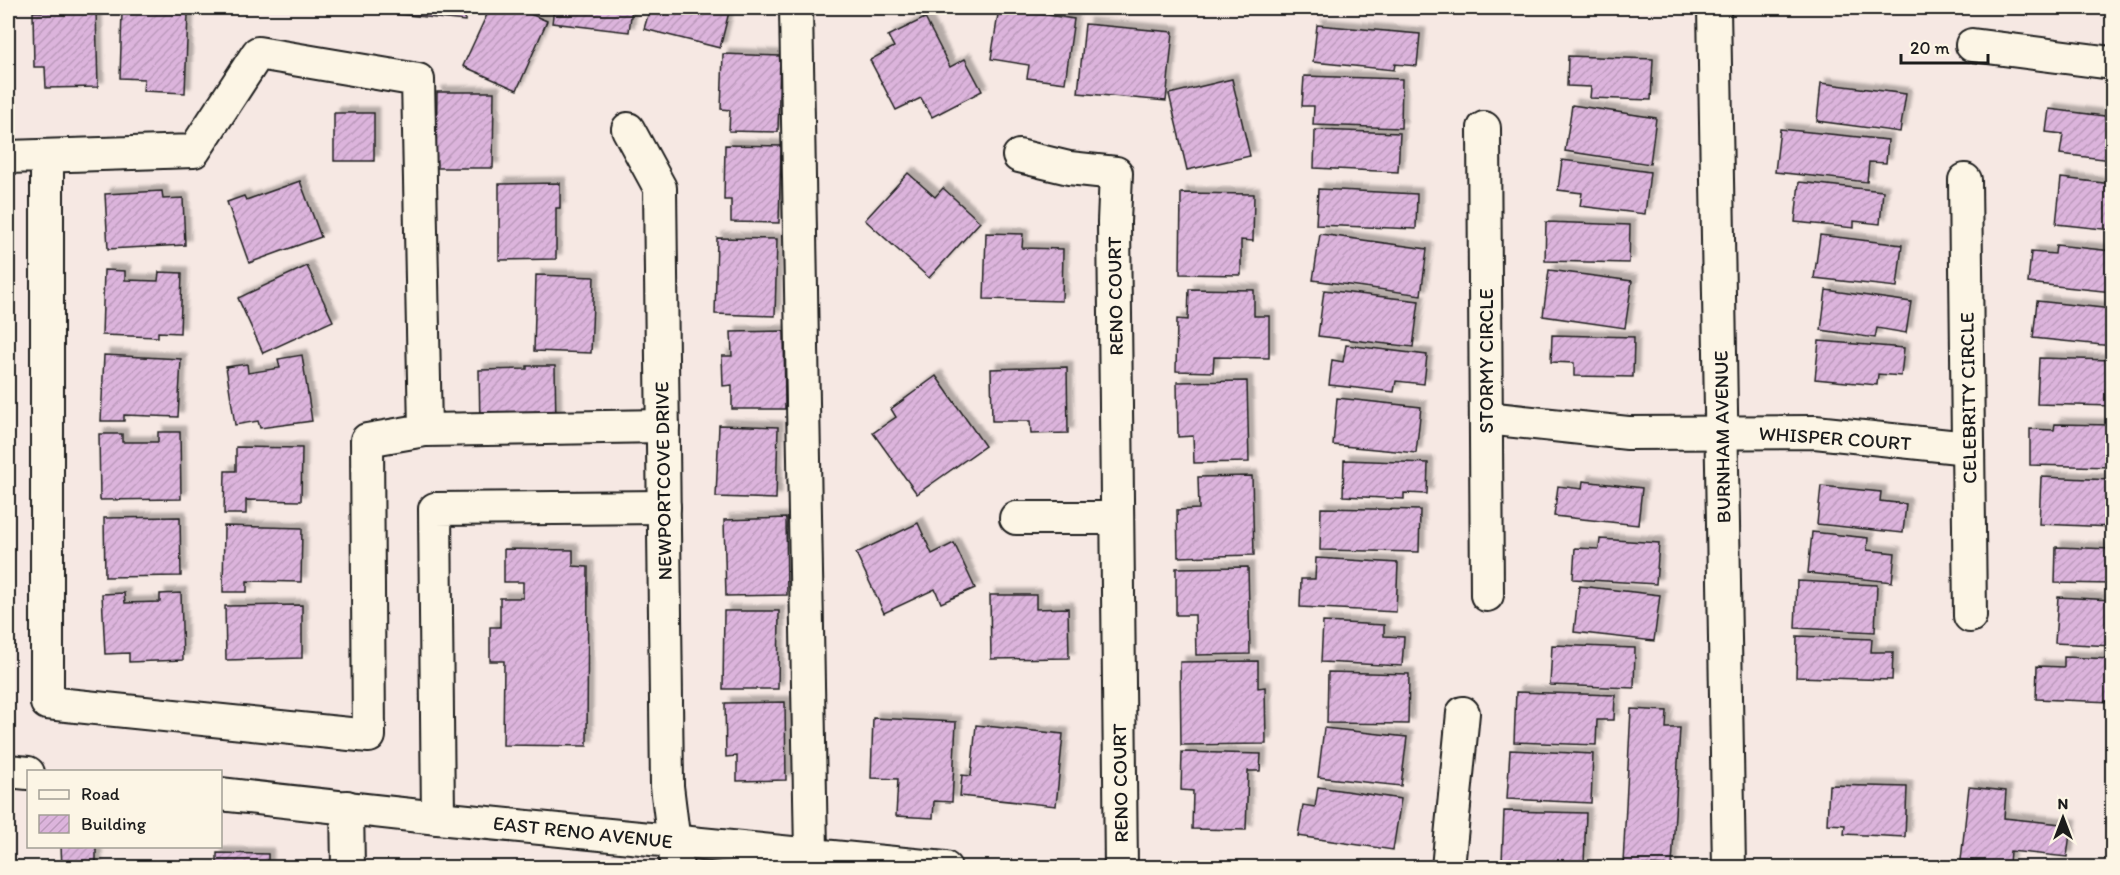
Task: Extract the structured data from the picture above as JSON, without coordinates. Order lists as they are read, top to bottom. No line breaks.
{"streets":{"street":["RENO COURT","STORMY CIRCLE","CELEBRITY CIRCLE","BURNHAM AVENUE","WHISPER COURT","NEWPORTCOVE DRIVE","EAST RENO AVENUE"]},"crossings":[["STORMY CIRCLE","WHISPER COURT"],["CELEBRITY CIRCLE","WHISPER COURT"],["BURNHAM AVENUE","WHISPER COURT"],["NEWPORTCOVE DRIVE","EAST RENO AVENUE"]],"legend":["Road","Building"],"scale_bar":"20 m","north":"top"}
